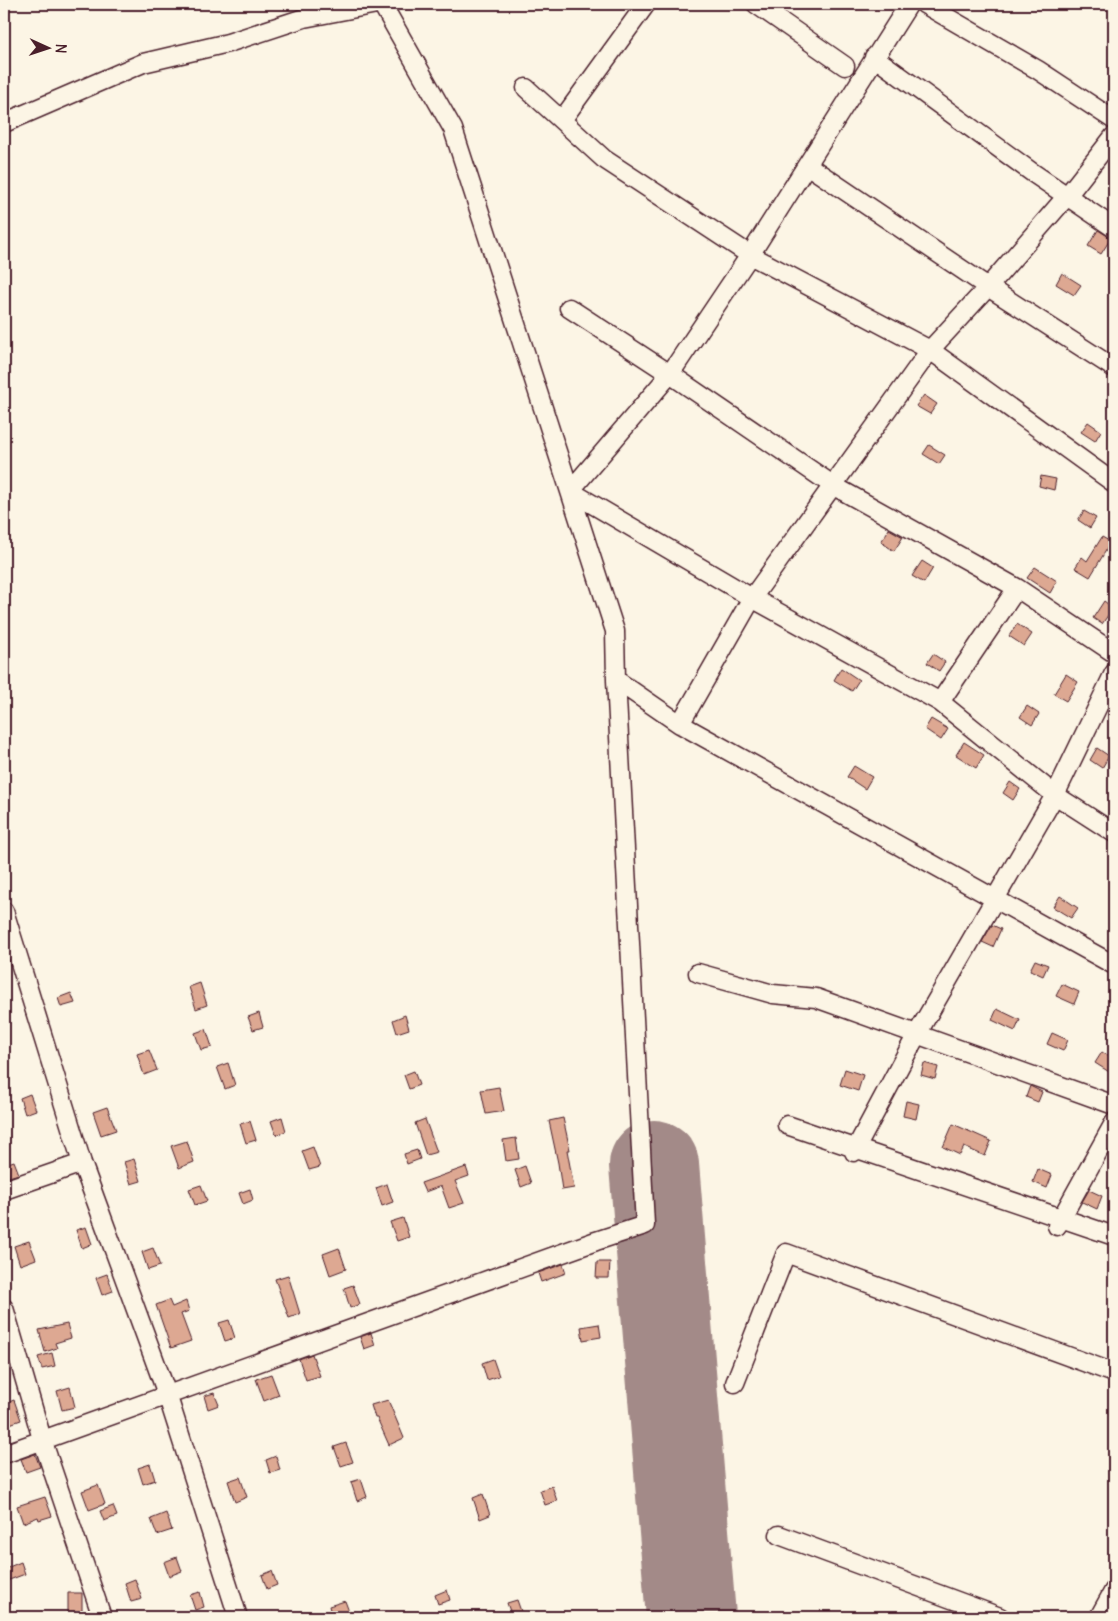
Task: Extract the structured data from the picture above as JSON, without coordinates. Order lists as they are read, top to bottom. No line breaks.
{"north":"right"}
